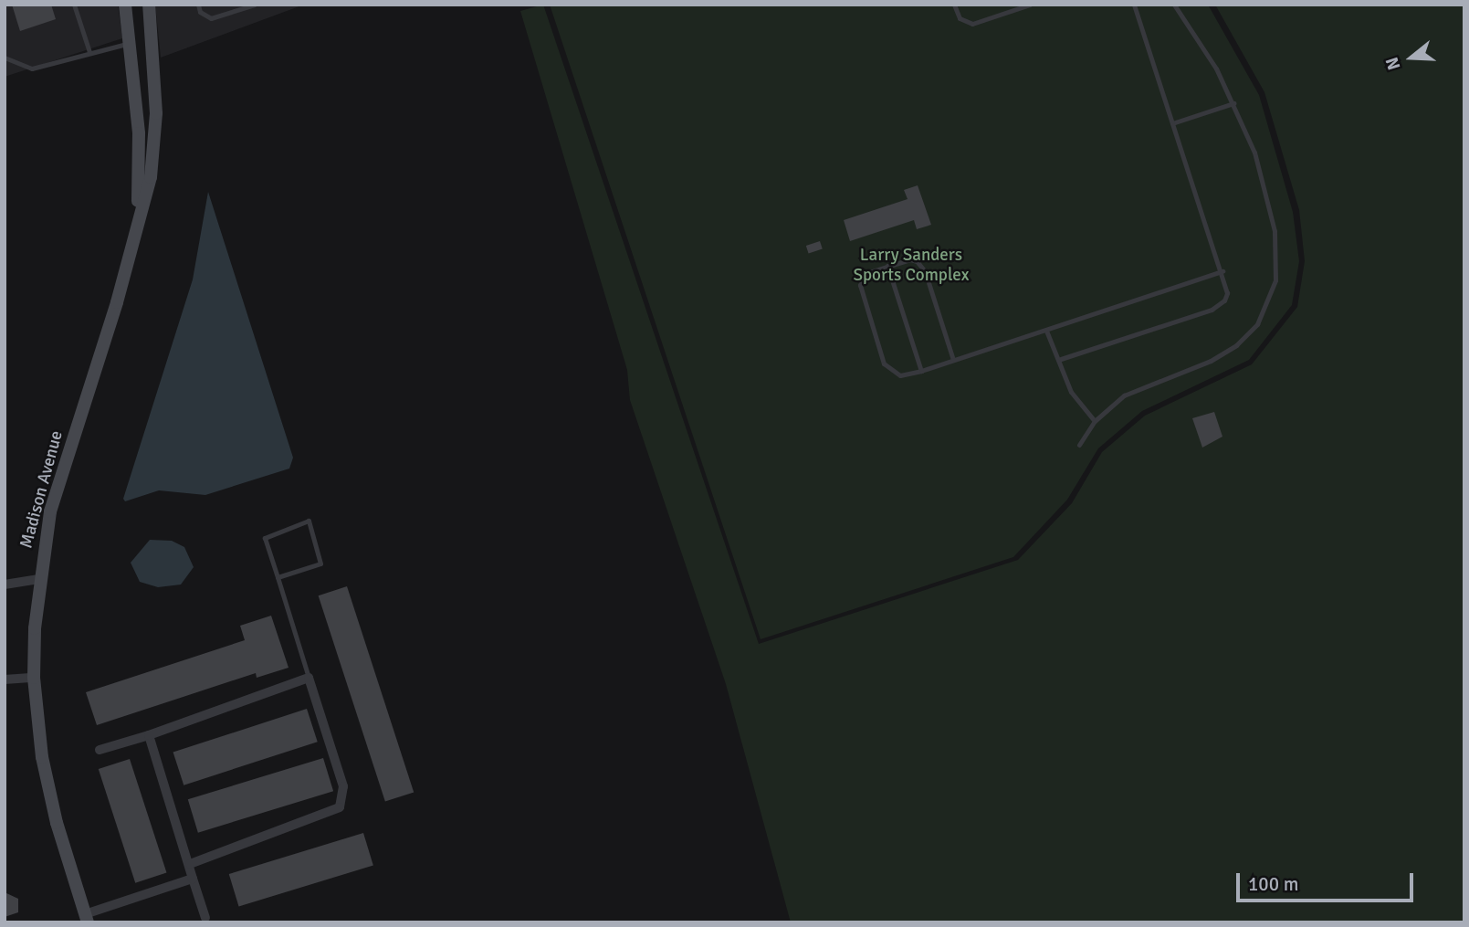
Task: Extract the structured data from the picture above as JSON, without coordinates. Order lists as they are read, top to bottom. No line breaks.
{"streets":{"main road":["Madison Avenue"]},"parks":["Larry Sanders Sports Complex"],"scale_bar":"100 m","north":"left"}
